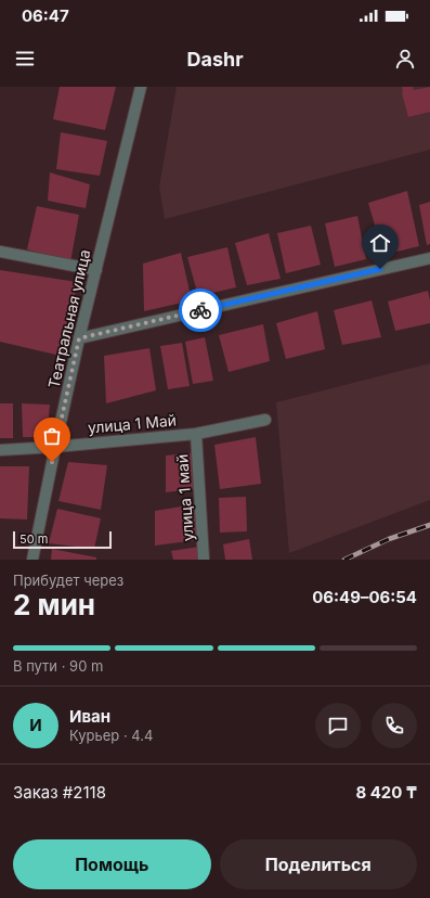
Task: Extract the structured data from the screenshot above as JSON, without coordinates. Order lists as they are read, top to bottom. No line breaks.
{"streets":{"street":["Театральная улица","улица 1 Май","улица 1 май"]},"crossings":[["Театральная улица","улица 1 Май"],["улица 1 Май","улица 1 май"]],"scale_bar":"50 m","page":{"status":"06:47","header":"Dashr","scale":"50 m","heading":["2 мин","Прибудет через","06:49–06:54"],"panel":["Иван","Курьер · 4.4","Заказ #2118","8 420 ₸"],"bar":"В пути · 90 m","round":"И","buttons":["Помощь","Поделиться"]}}
